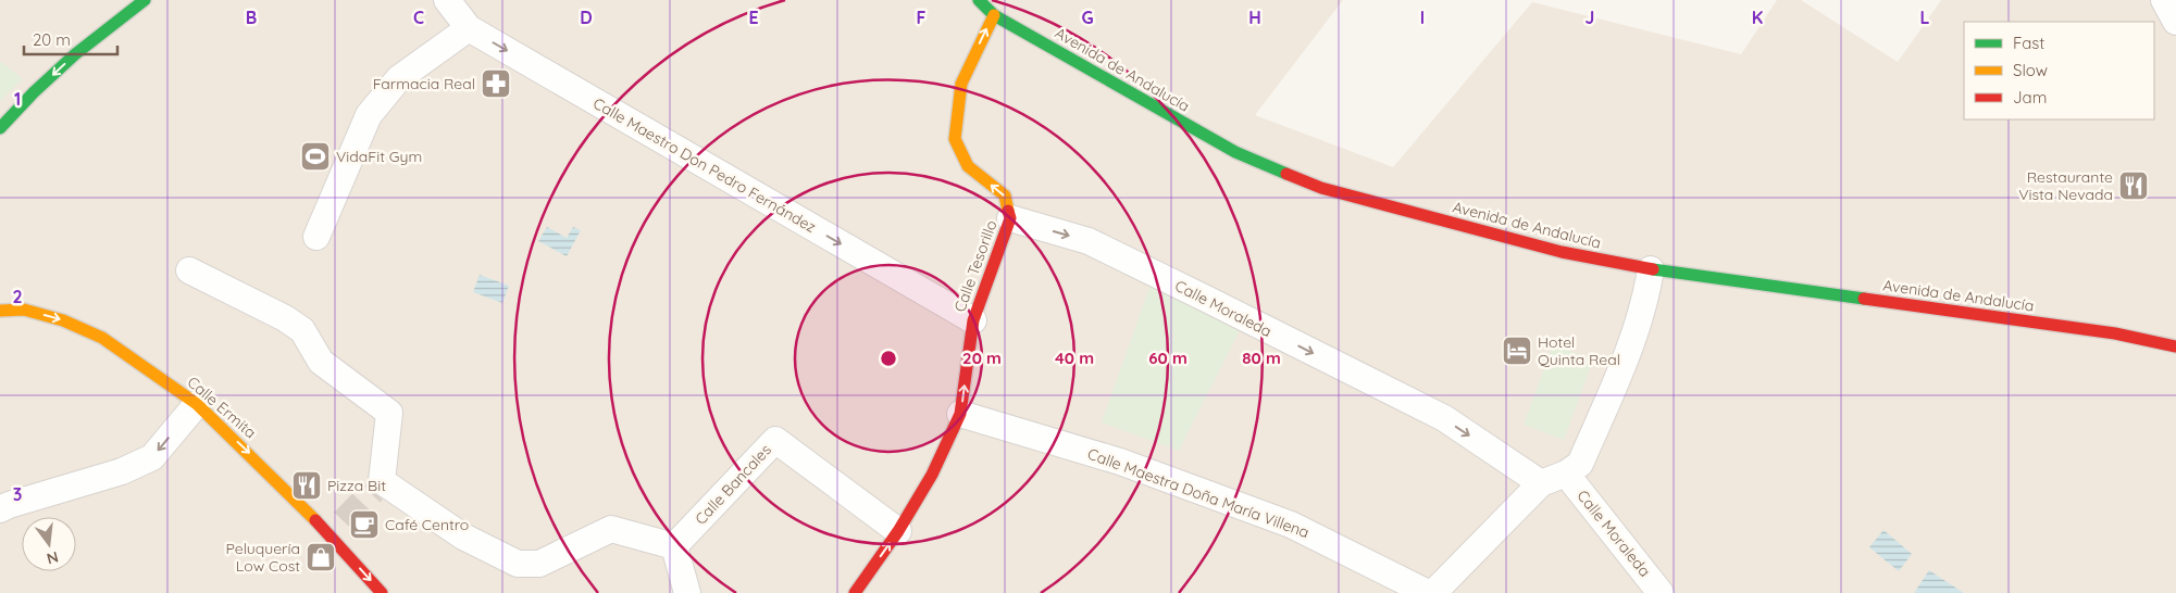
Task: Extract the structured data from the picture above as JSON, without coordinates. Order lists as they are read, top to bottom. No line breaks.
{"streets":{"street":["Avenida de Andalucía","Calle Maestro Don Pedro Fernández","Calle Tesorillo","Calle Moraleda","Calle Ermita","Calle Bancales","Calle Maestra Doña María Villena"]},"crossings":[["Avenida de Andalucía","Calle Tesorillo"],["Calle Maestro Don Pedro Fernández","Calle Tesorillo"],["Calle Tesorillo","Calle Moraleda"],["Calle Tesorillo","Calle Bancales"],["Calle Tesorillo","Calle Maestra Doña María Villena"]],"one_way":["Calle Maestro Don Pedro Fernández","Calle Tesorillo","Calle Moraleda","Calle Ermita"],"places":{"pharmacy":["Farmacia Real"],"sports":["VidaFit Gym"],"restaurant":["Restaurante Vista Nevada","Pizza Bit"],"hotel":["Hotel Quinta Real"],"cafe":["Café Centro"],"shop":["Peluquería Low Cost"]},"legend":["Fast","Slow","Jam"],"scale_bar":"20 m","north":"bottom","grid":{"columns":["B","C","D","E","F","G","H","I","J","K","L"],"rows":["1","2","3"]},"rings":["20 m","40 m","60 m","80 m"]}
